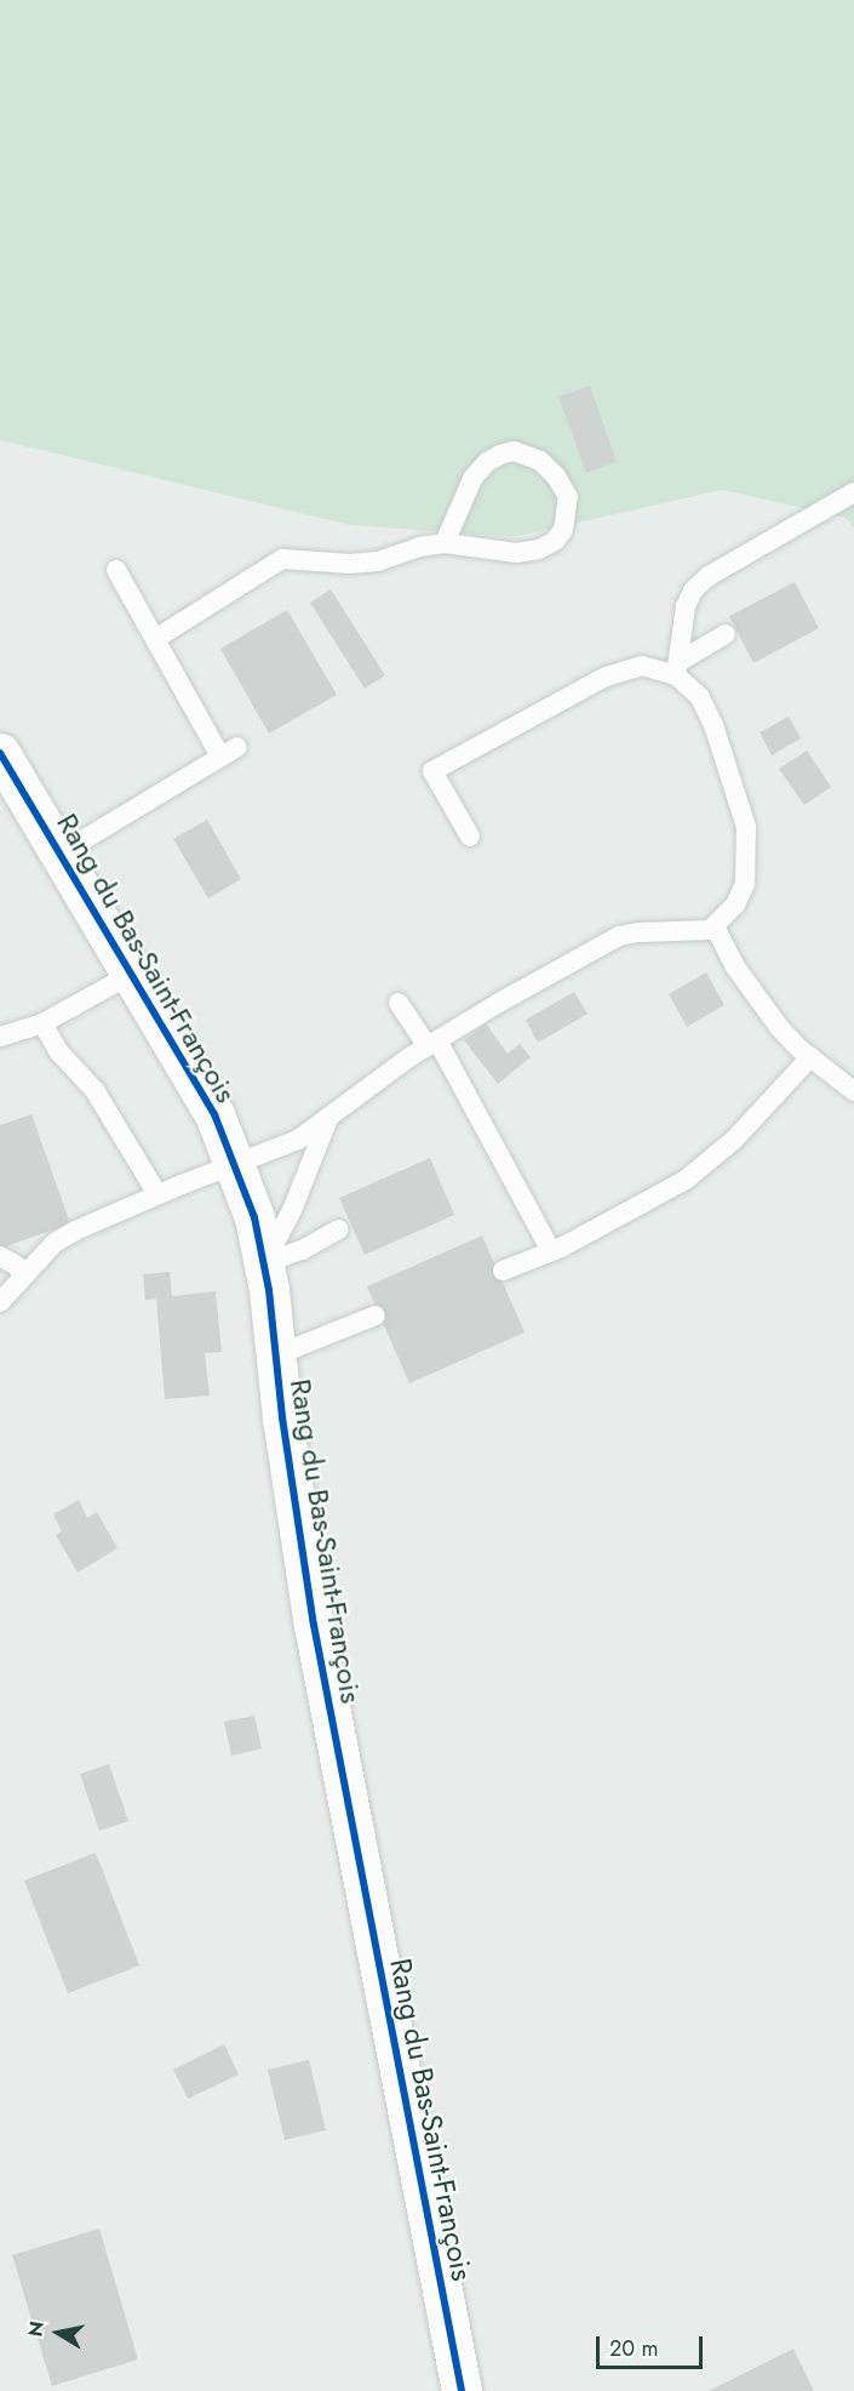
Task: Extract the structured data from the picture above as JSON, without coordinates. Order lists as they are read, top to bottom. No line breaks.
{"streets":{"street":["Rang du Bas-Saint-François"]},"scale_bar":"20 m","north":"left"}
